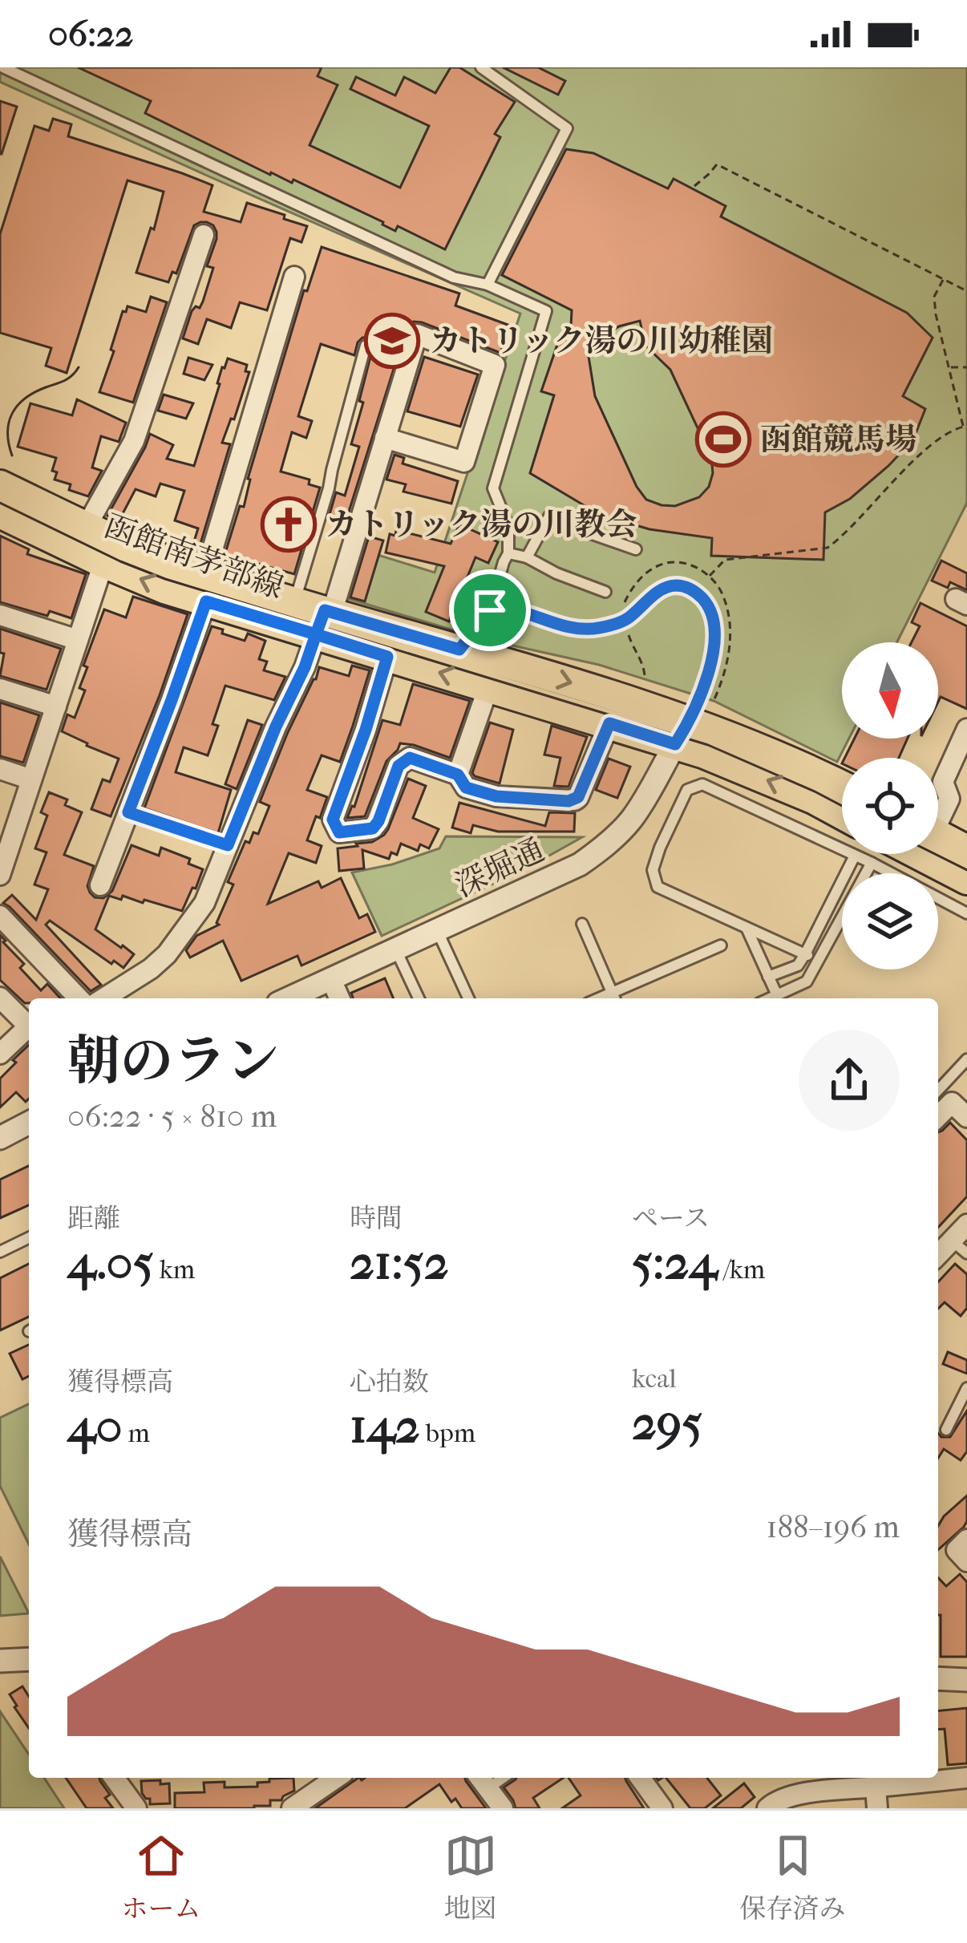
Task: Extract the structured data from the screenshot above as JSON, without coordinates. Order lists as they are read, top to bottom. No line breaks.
{"streets":{"main road":["函館南茅部線"],"street":["深堀通"]},"crossings":[["函館南茅部線","深堀通"]],"places":{"school or university":["カトリック湯の川幼稚園"],"sports":["函館競馬場"],"church":["カトリック湯の川教会"]},"north":"bottom","page":{"status":"06:22","heading":["朝のラン","06:22 · 5 × 810 m"],"stats":[["距離","4.05 km"],["時間","21:52"],["ペース","5:24 /km"],["獲得標高","40 m"],["心拍数","142 bpm"],["kcal","295"]],"chart":["獲得標高","188–196 m"],"tabs":["ホーム","地図","保存済み"]}}
